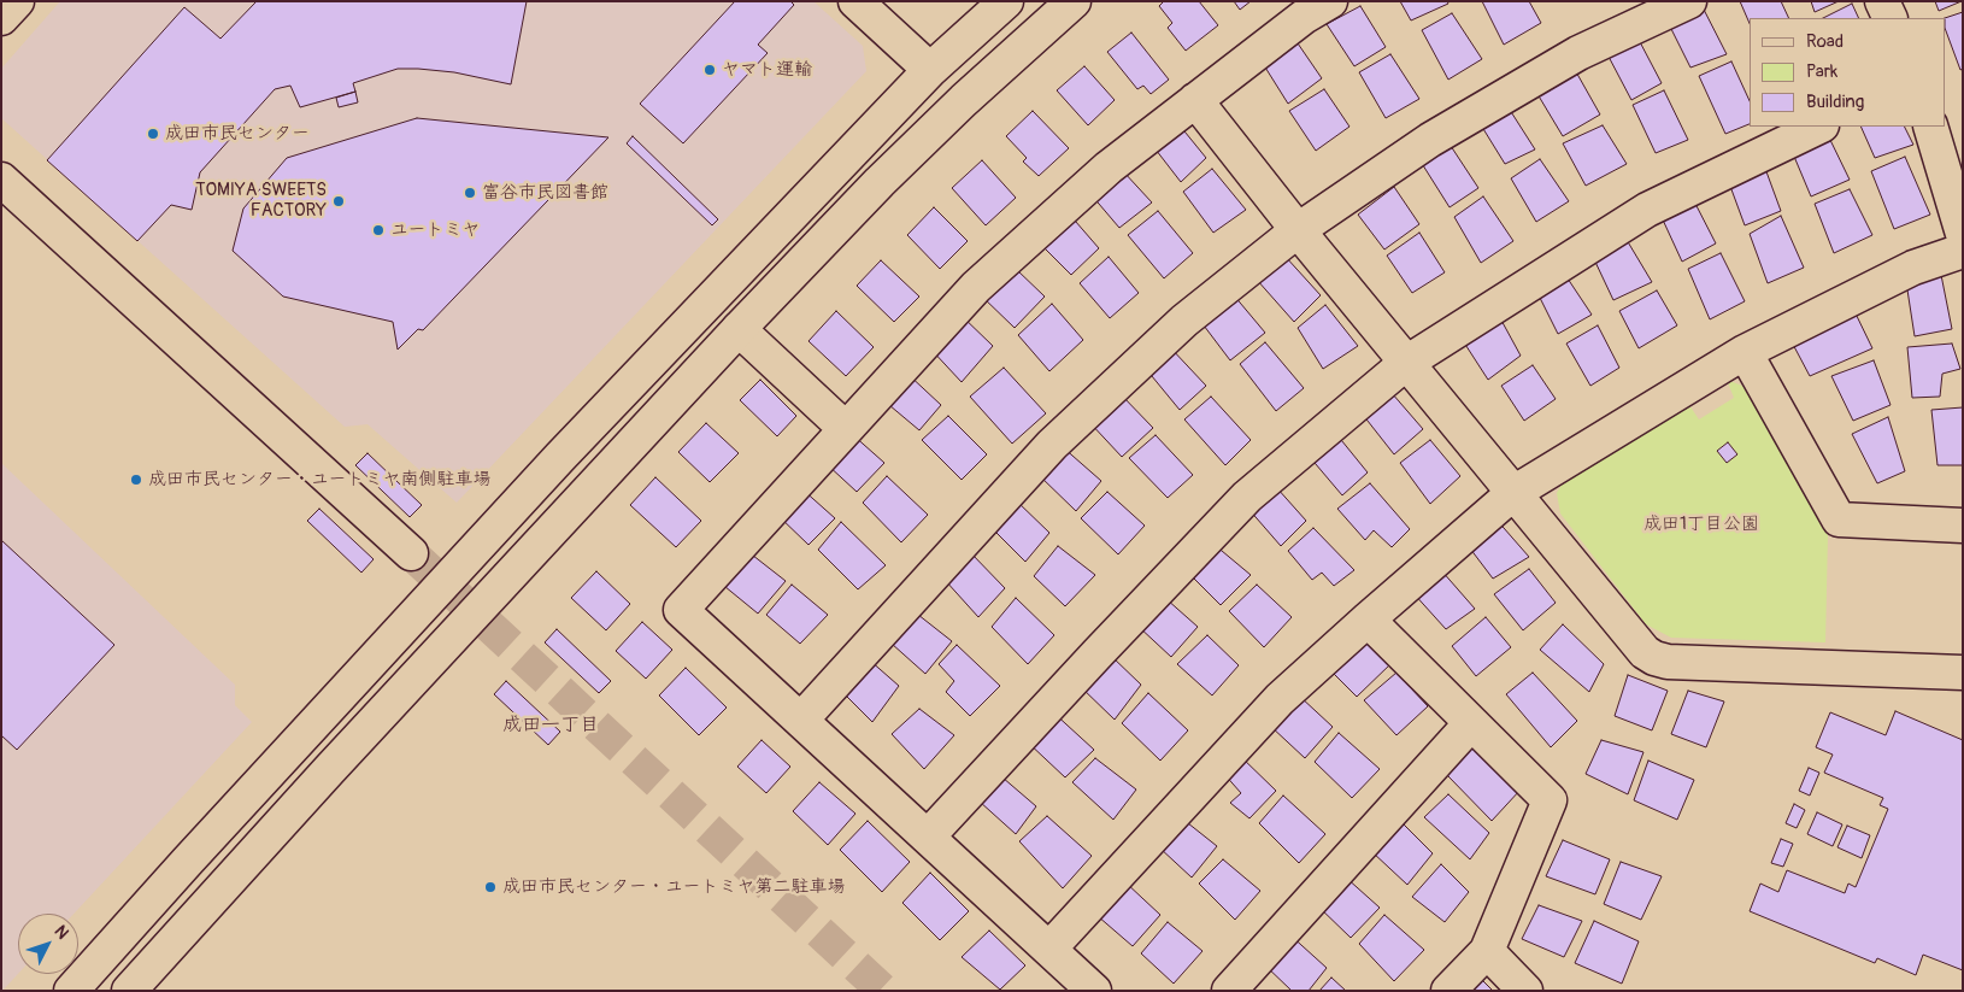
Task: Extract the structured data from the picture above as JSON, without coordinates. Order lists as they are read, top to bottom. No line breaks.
{"districts":["成田一丁目"],"parks":["成田1丁目公園"],"places":["ヤマト運輸","成田市民センター","富谷市民図書館","TOMIYA SWEETS FACTORY","ユートミヤ","成田市民センター・ユートミヤ南側駐車場","成田市民センター・ユートミヤ第二駐車場"],"legend":["Road","Park","Building"],"north":"top right"}
